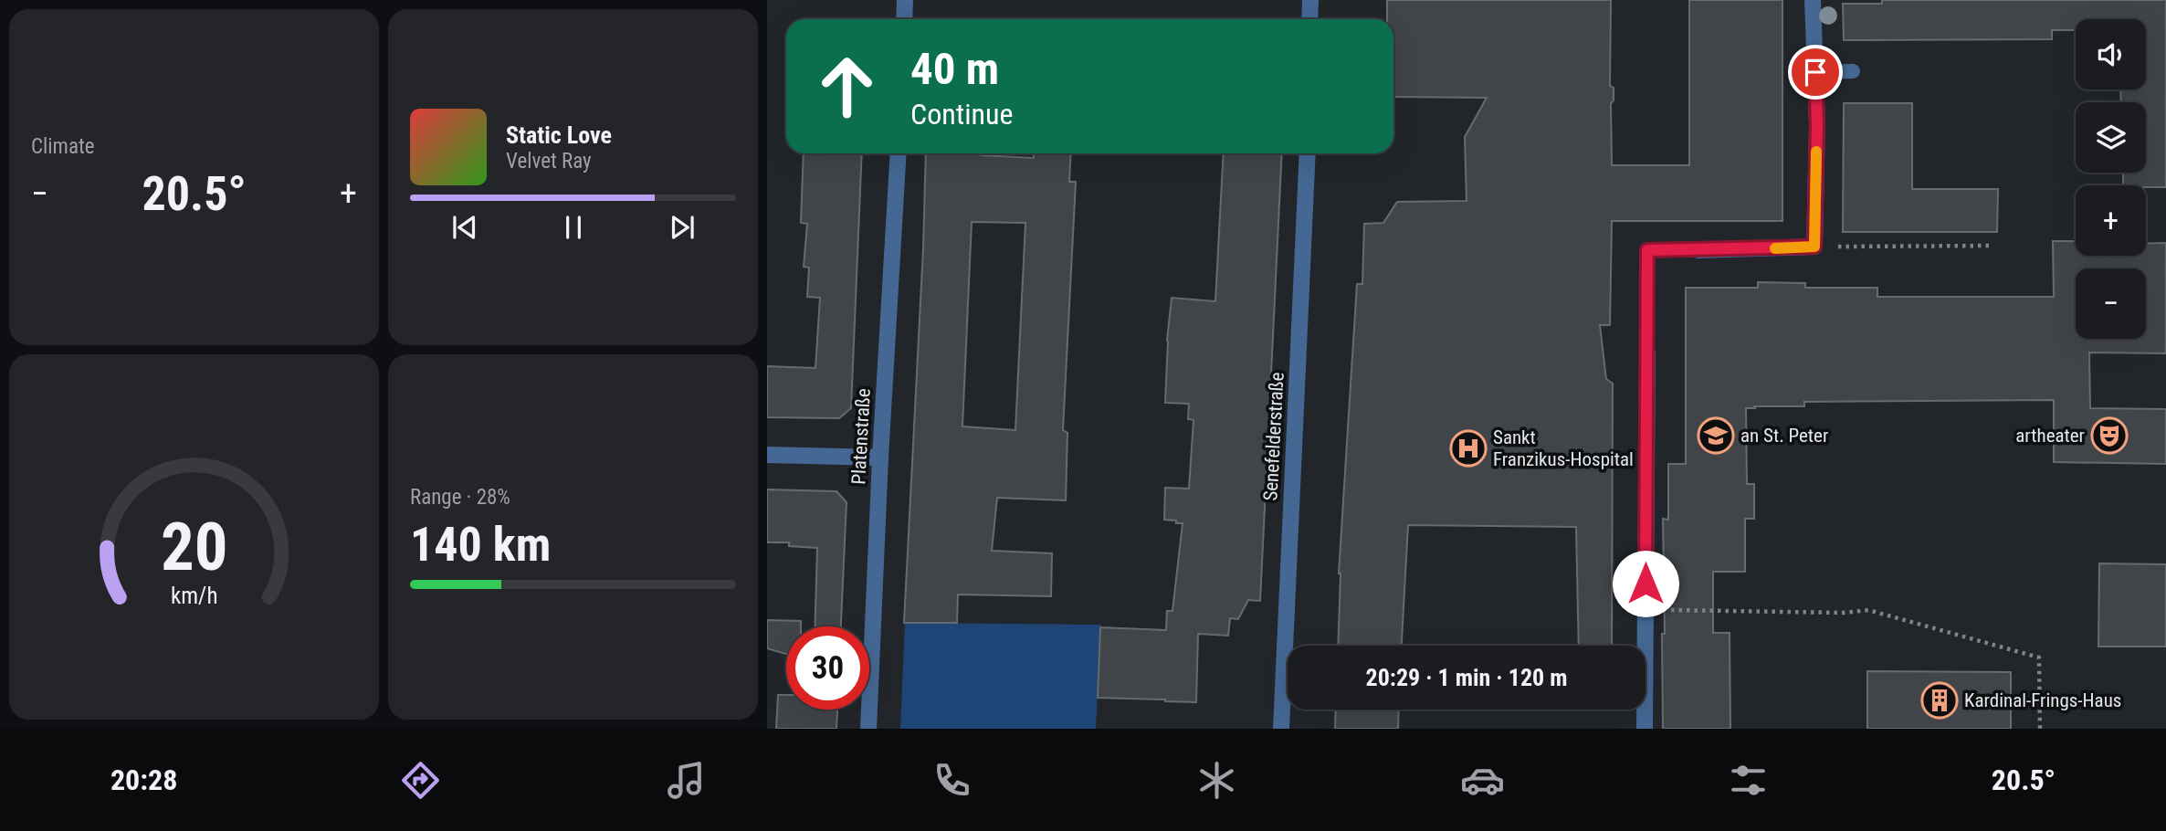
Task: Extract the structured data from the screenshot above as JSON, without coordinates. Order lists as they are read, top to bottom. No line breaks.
{"streets":{"street":["Platenstraße","Senefelderstraße"]},"places":{"school or university":["an St. Peter"],"theatre":["artheater"],"hospital":["Sankt Franzikus-Hospital"],"building":["Kardinal-Frings-Haus"]},"page":{"tile":["Climate",["Range · 28%","140 km"]],"map_buttons":["+","−"],"turn":["40 m","Continue"],"song":["Static Love","Velvet Ray"],"heat":["−","20.5°","+"],"limit":"30","trip":"20:29 · 1 min · 120 m","tabs":["20:28","20.5°"],"gauge":["20","km/h"]}}
